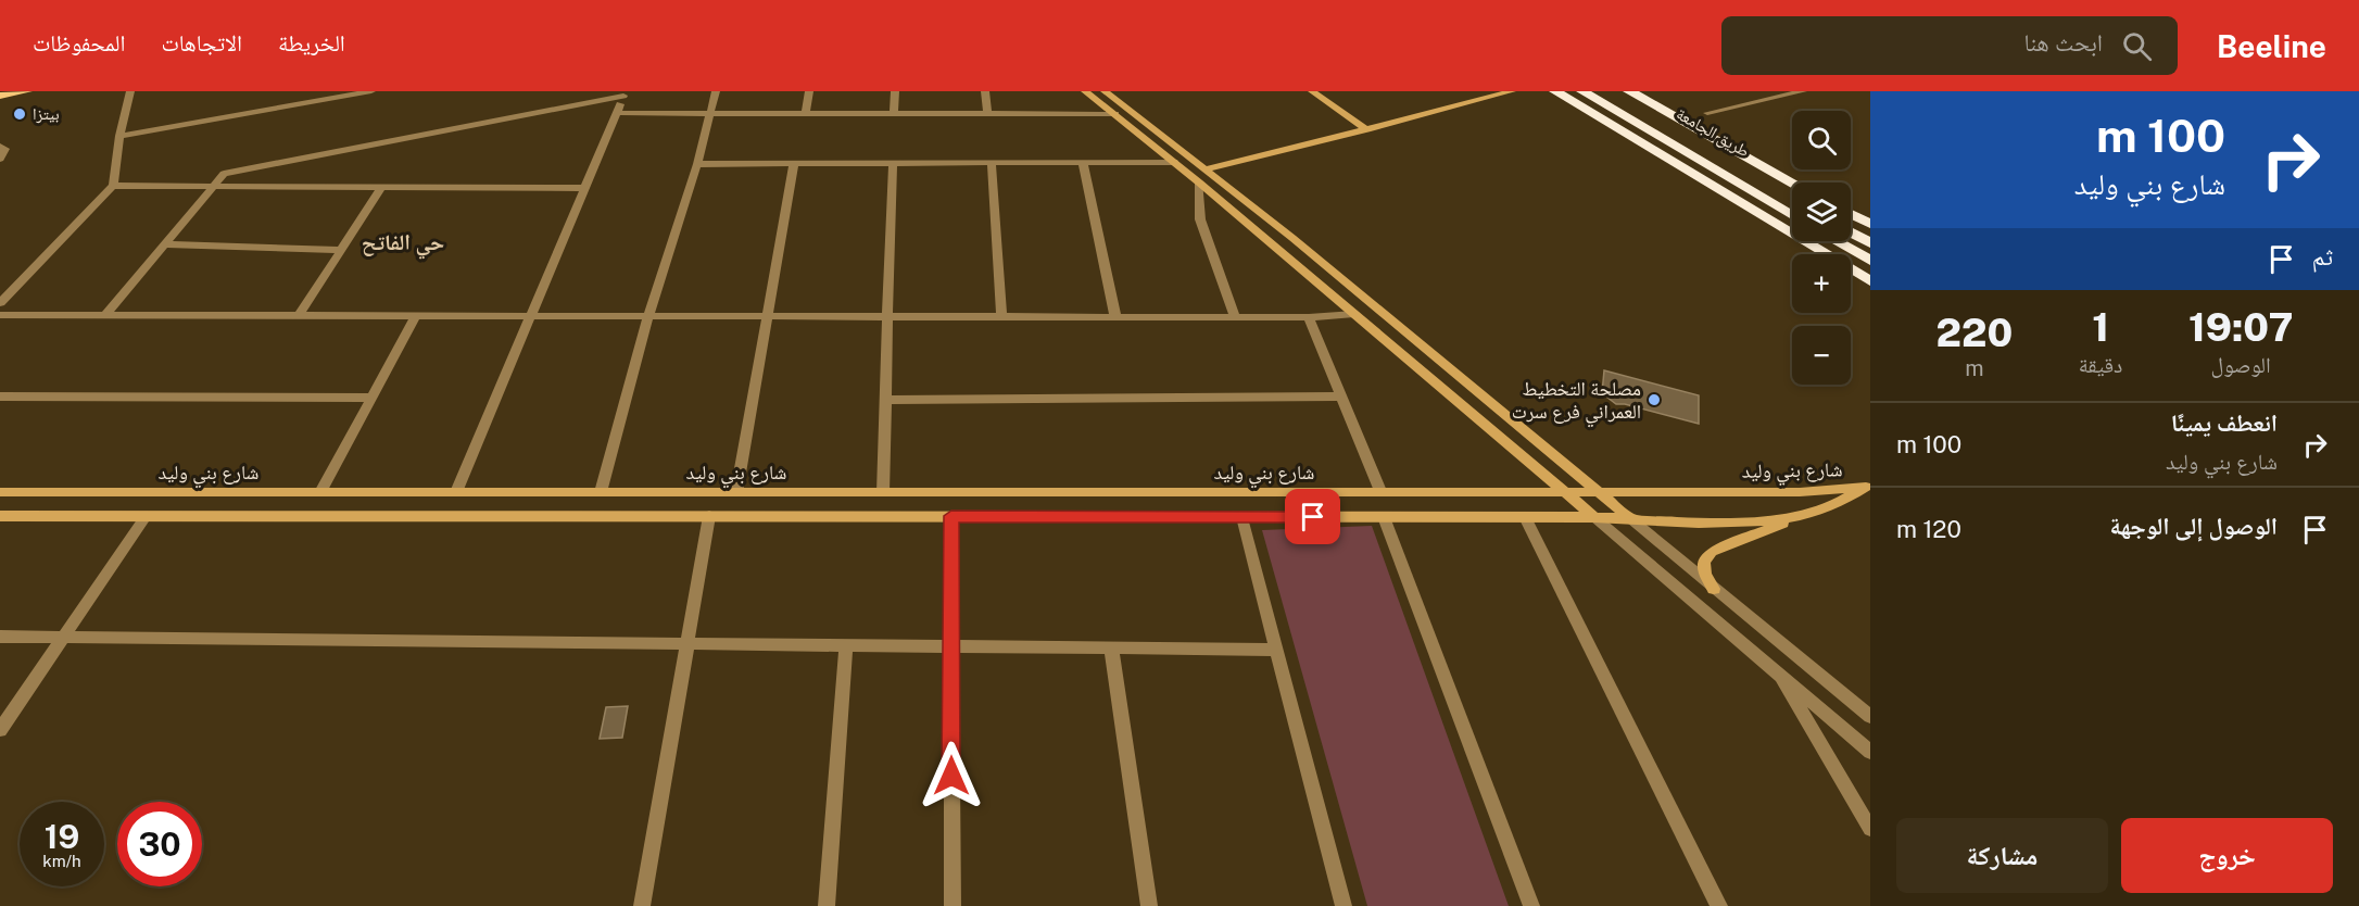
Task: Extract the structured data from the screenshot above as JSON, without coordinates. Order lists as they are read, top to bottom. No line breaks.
{"streets":{"highway":["طريق الجامعة"],"street":["شارع بني وليد"]},"districts":["حي الفاتح"],"places":["بيتزا","مصلحة التخطيط العمراني فرع سرت"],"page":{"header":"Beeline","search":"ابحث هنا","nav":["الخريطة","الاتجاهات","المحفوظات"],"turn":["100 m","شارع بني وليد"],"map_buttons":["+","−"],"then":"ثم","eta":["19:07","الوصول","1","دقيقة","220","m"],"list":[{"name":"انعطف يمينًا","note":"شارع بني وليد","value":"100 m"},{"name":"الوصول إلى الوجهة","value":"120 m"}],"speed":"19 km/h","limit":"30","buttons":["خروج","مشاركة"]}}
